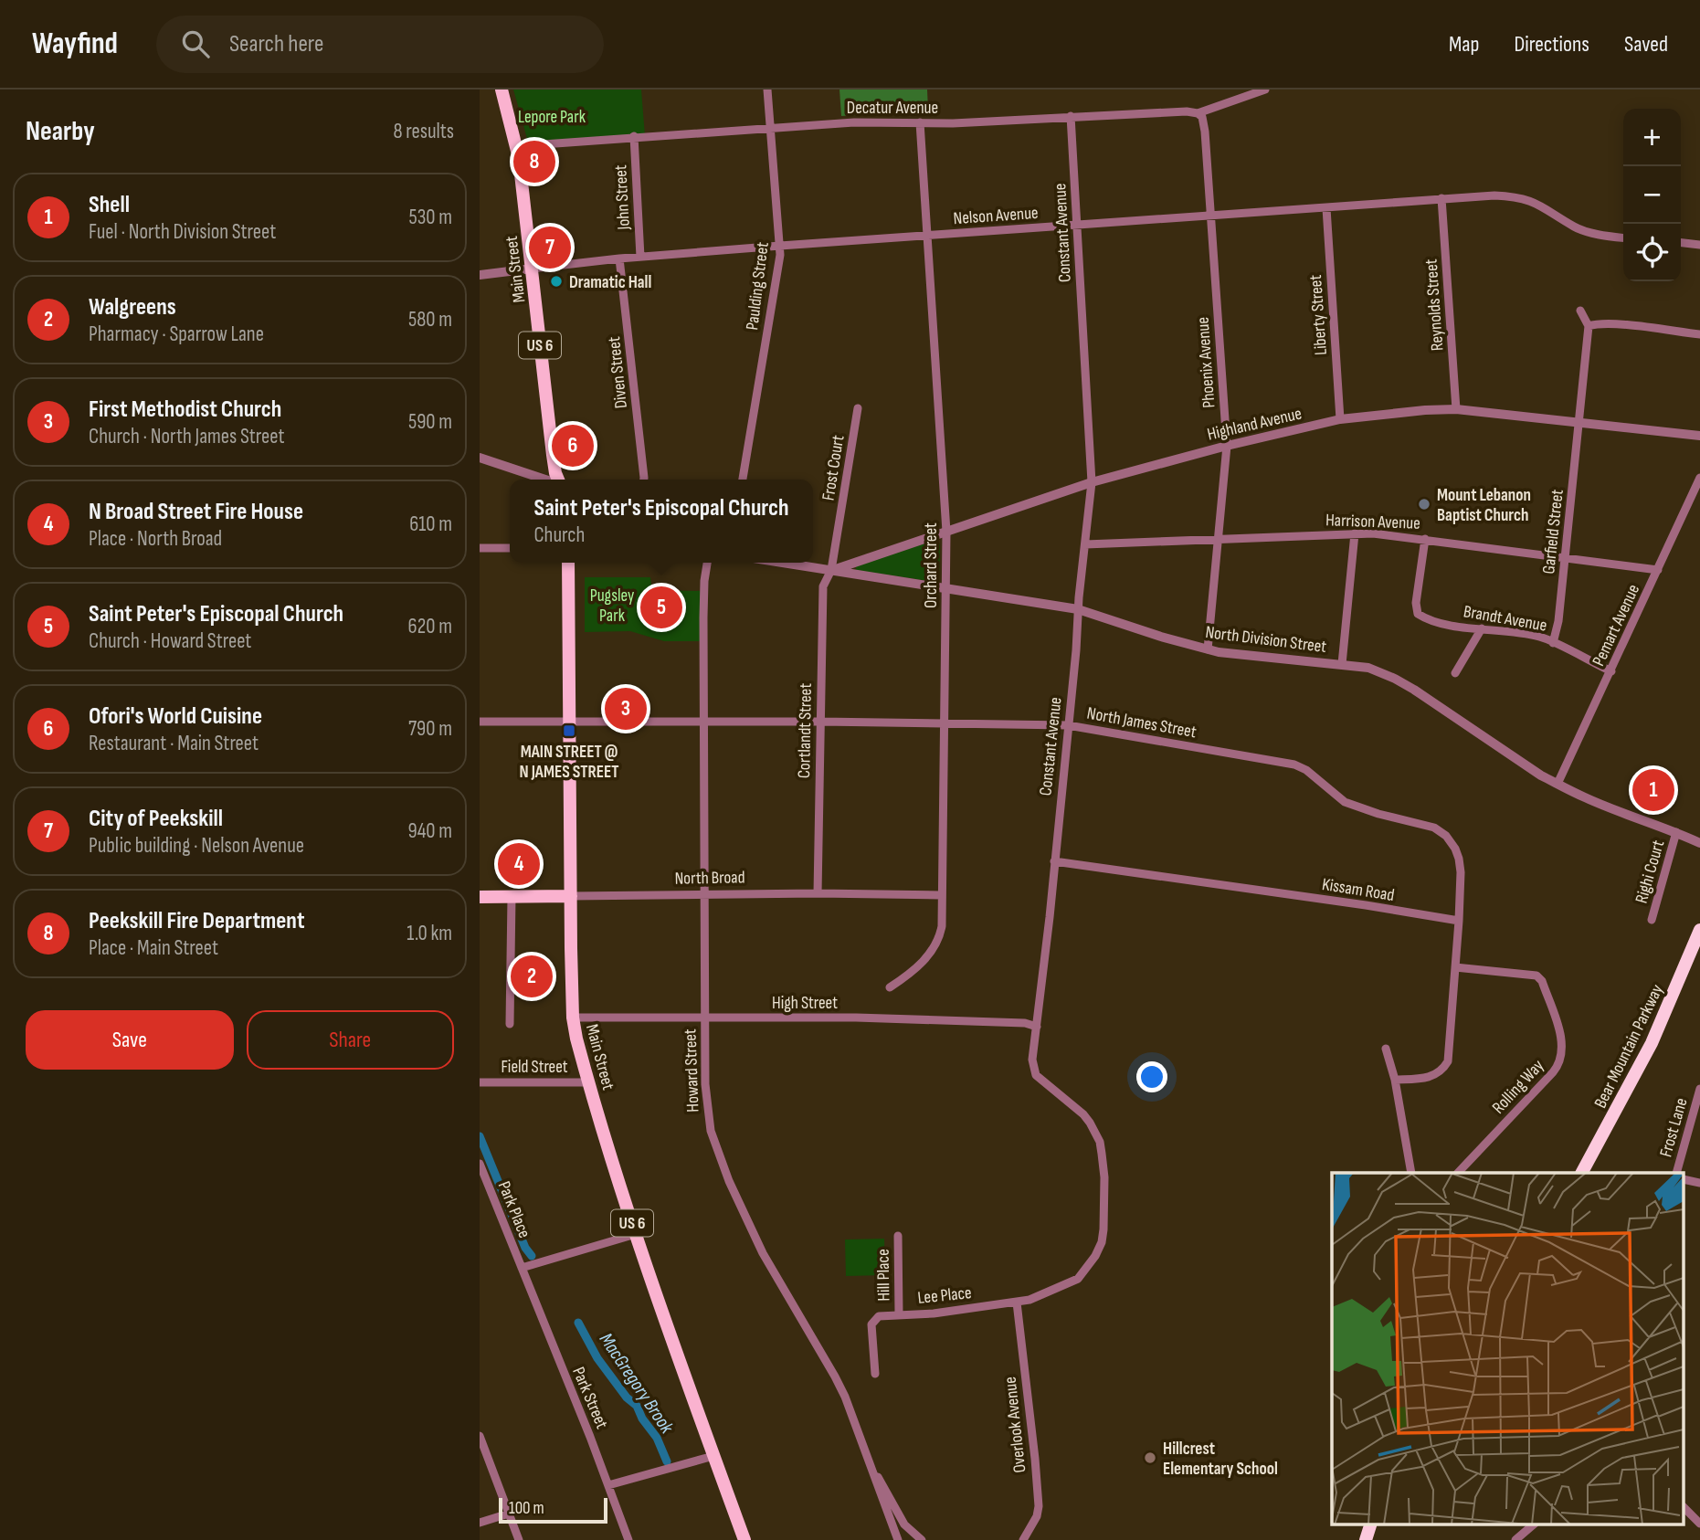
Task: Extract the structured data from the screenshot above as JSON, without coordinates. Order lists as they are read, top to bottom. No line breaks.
{"streets":{"highway":["Bear Mountain Parkway"],"main road":["Main Street","US 6","North Broad"],"street":["Decatur Avenue","John Street","Nelson Avenue","Constant Avenue","Paulding Street","Reynolds Street","Liberty Street","Phoenix Avenue","Diven Street","Highland Avenue","Frost Court","Harrison Avenue","Garfield Street","Orchard Street","Brandt Avenue","Pemart Avenue","North Division Street","North James Street","Cortlandt Street","Righi Court","Kissam Road","High Street","Field Street","Howard Street","Rolling Way","Frost Lane","Park Place","Hill Place","Lee Place","Park Street","Overlook Avenue"]},"crossings":[["Decatur Avenue","John Street"],["Decatur Avenue","Constant Avenue"],["Decatur Avenue","Main Street"],["Decatur Avenue","Paulding Street"],["Decatur Avenue","Phoenix Avenue"],["Decatur Avenue","Orchard Street"],["John Street","Nelson Avenue"],["Nelson Avenue","Constant Avenue"],["Nelson Avenue","Main Street"],["Nelson Avenue","Paulding Street"],["Nelson Avenue","Reynolds Street"],["Nelson Avenue","Liberty Street"],["Nelson Avenue","Phoenix Avenue"],["Nelson Avenue","Diven Street"],["Nelson Avenue","Orchard Street"],["Constant Avenue","Highland Avenue"],["Constant Avenue","Harrison Avenue"],["Constant Avenue","North Division Street"],["Constant Avenue","North James Street"],["Constant Avenue","Kissam Road"],["Constant Avenue","High Street"],["Constant Avenue","Lee Place"],["Constant Avenue","Overlook Avenue"],["Main Street","North James Street"],["Main Street","North Broad"],["Main Street","High Street"],["Main Street","Field Street"],["Reynolds Street","Highland Avenue"],["Liberty Street","Highland Avenue"],["Phoenix Avenue","Highland Avenue"],["Phoenix Avenue","Harrison Avenue"],["Phoenix Avenue","North Division Street"],["Highland Avenue","Frost Court"],["Highland Avenue","Garfield Street"],["Highland Avenue","Orchard Street"],["Highland Avenue","North Division Street"],["Highland Avenue","Cortlandt Street"],["Frost Court","North Division Street"],["Frost Court","Cortlandt Street"],["Harrison Avenue","Garfield Street"],["Harrison Avenue","Brandt Avenue"],["Harrison Avenue","Pemart Avenue"],["Garfield Street","Brandt Avenue"],["Orchard Street","North Division Street"],["Orchard Street","North James Street"],["Orchard Street","North Broad"],["Brandt Avenue","Pemart Avenue"],["Pemart Avenue","North Division Street"],["North Division Street","Cortlandt Street"],["North Division Street","Righi Court"],["North James Street","Cortlandt Street"],["North James Street","Kissam Road"],["North James Street","Howard Street"],["Cortlandt Street","North Broad"],["North Broad","Howard Street"],["High Street","Howard Street"],["Park Place","Park Street"],["Hill Place","Lee Place"],["Lee Place","Overlook Avenue"]],"water":["MacGregory Brook"],"parks":["Lepore Park","Pugsley Park"],"places":{"other":["Dramatic Hall","Mount Lebanon Baptist Church","Hillcrest Elementary School"],"transit":["MAIN STREET @ N JAMES STREET"]},"scale_bar":"100 m","page":{"header":"Wayfind","search":"Search here","nav":["Map","Directions","Saved"],"heading":["Nearby","8 results"],"map_buttons":["+","−"],"pins":["8","7","6","5","3","1","4","2"],"list":[{"mark":"1","name":"Shell","note":"Fuel · North Division Street","value":"530 m"},{"mark":"2","name":"Walgreens","note":"Pharmacy · Sparrow Lane","value":"580 m"},{"mark":"3","name":"First Methodist Church","note":"Church · North James Street","value":"590 m"},{"mark":"4","name":"N Broad Street Fire House","note":"Place · North Broad","value":"610 m"},{"mark":"5","name":"Saint Peter's Episcopal Church","note":"Church · Howard Street","value":"620 m"},{"mark":"6","name":"Ofori's World Cuisine","note":"Restaurant · Main Street","value":"790 m"},{"mark":"7","name":"City of Peekskill","note":"Public building · Nelson Avenue","value":"940 m"},{"mark":"8","name":"Peekskill Fire Department","note":"Place · Main Street","value":"1.0 km"}],"popup":["Saint Peter's Episcopal Church","Church"],"buttons":["Save","Share"],"scale":"100 m"}}
